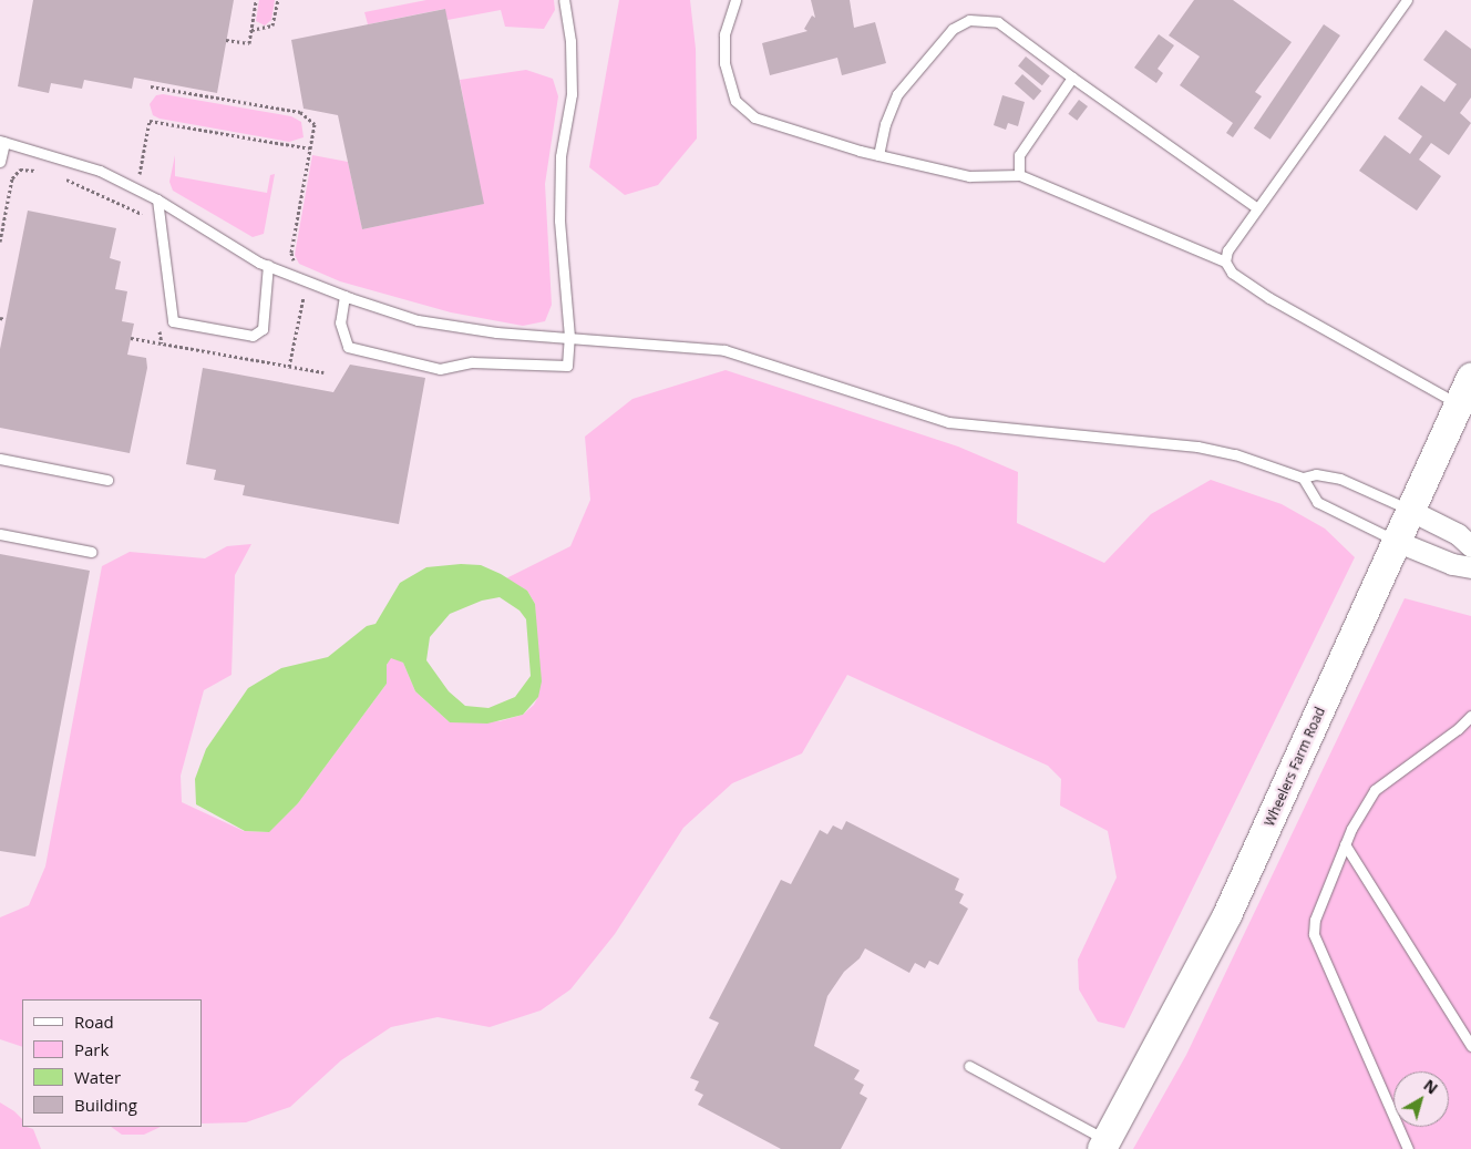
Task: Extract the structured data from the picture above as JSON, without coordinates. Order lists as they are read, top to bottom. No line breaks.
{"streets":{"main road":["Wheelers Farm Road"]},"legend":["Road","Park","Water","Building"],"north":"top right"}
